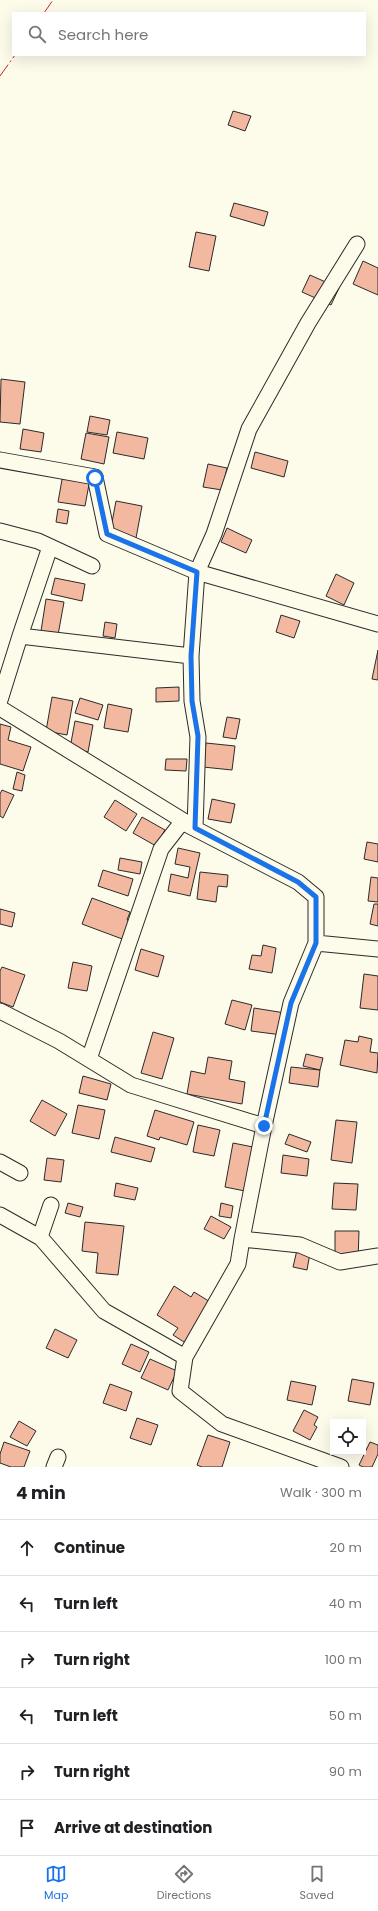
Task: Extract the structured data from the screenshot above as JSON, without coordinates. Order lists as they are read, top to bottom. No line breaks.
{"page":{"search":"Search here","heading":["4 min","Walk · 300 m"],"list":[["Continue","20 m"],["Turn left","40 m"],["Turn right","100 m"],["Turn left","50 m"],["Turn right","90 m"],"Arrive at destination"],"nav":["Map","Directions","Saved"]}}
